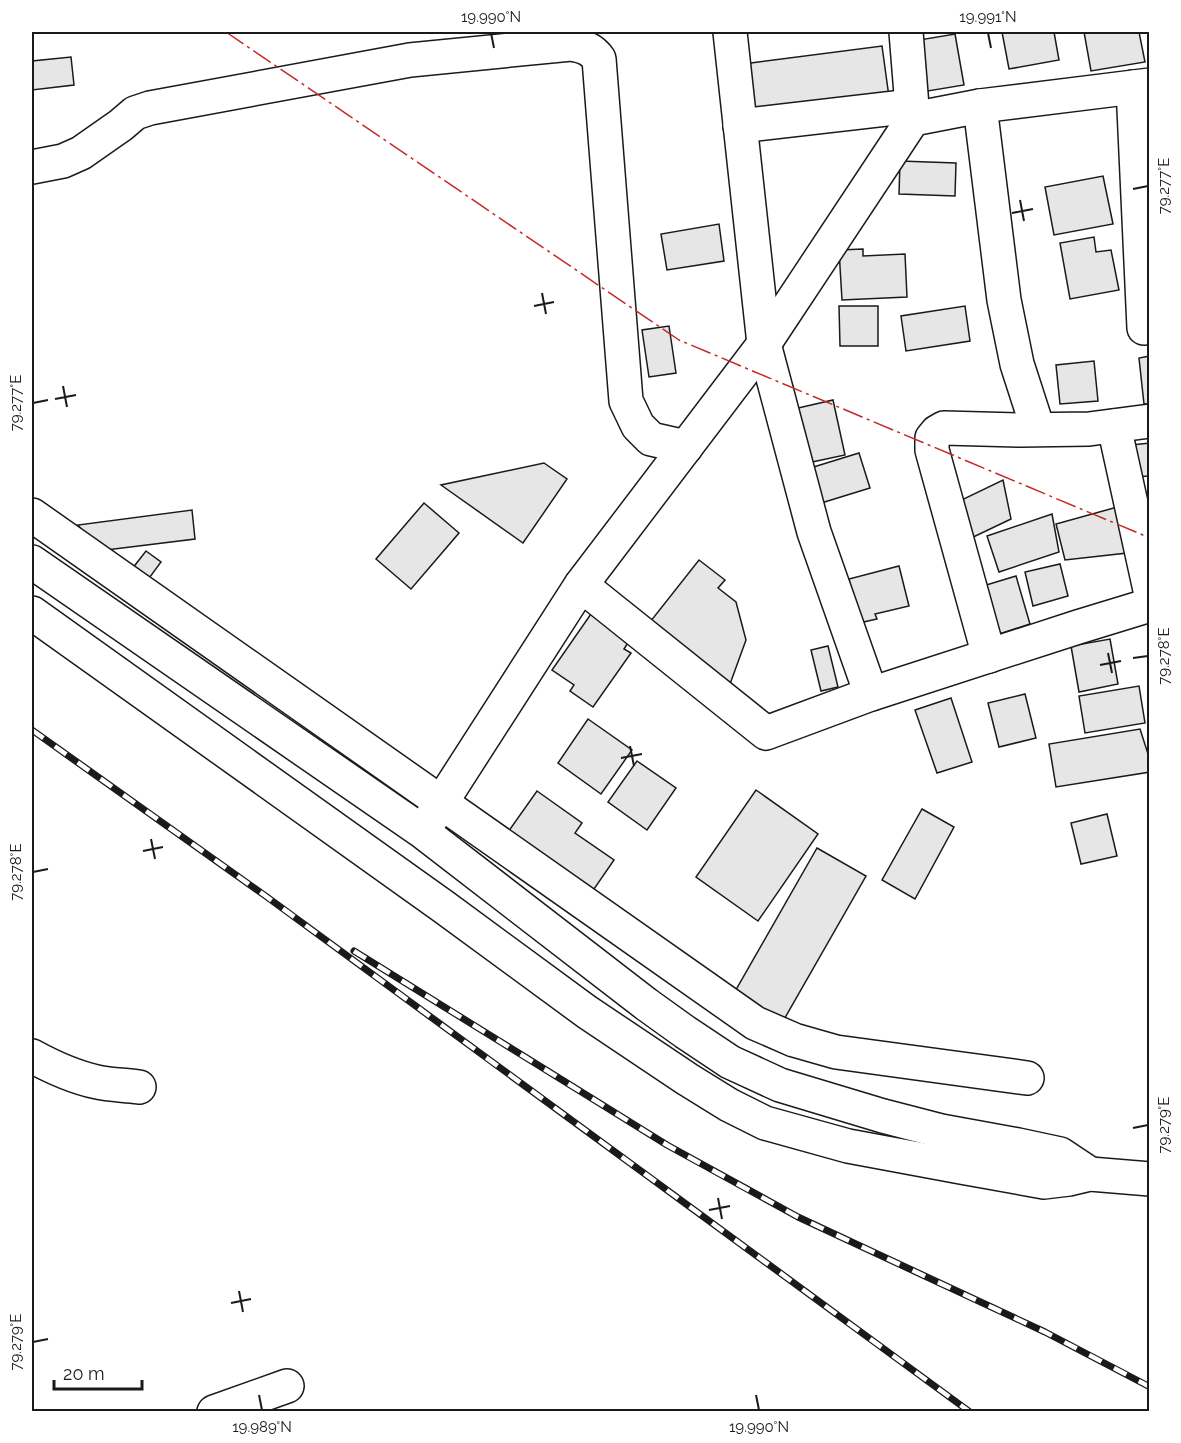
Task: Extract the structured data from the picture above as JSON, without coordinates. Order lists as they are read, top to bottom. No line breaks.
{"scale_bar":"20 m","coordinates":["19.990°N","19.991°N","79.277°E","79.278°E","79.279°E","19.989°N"]}
